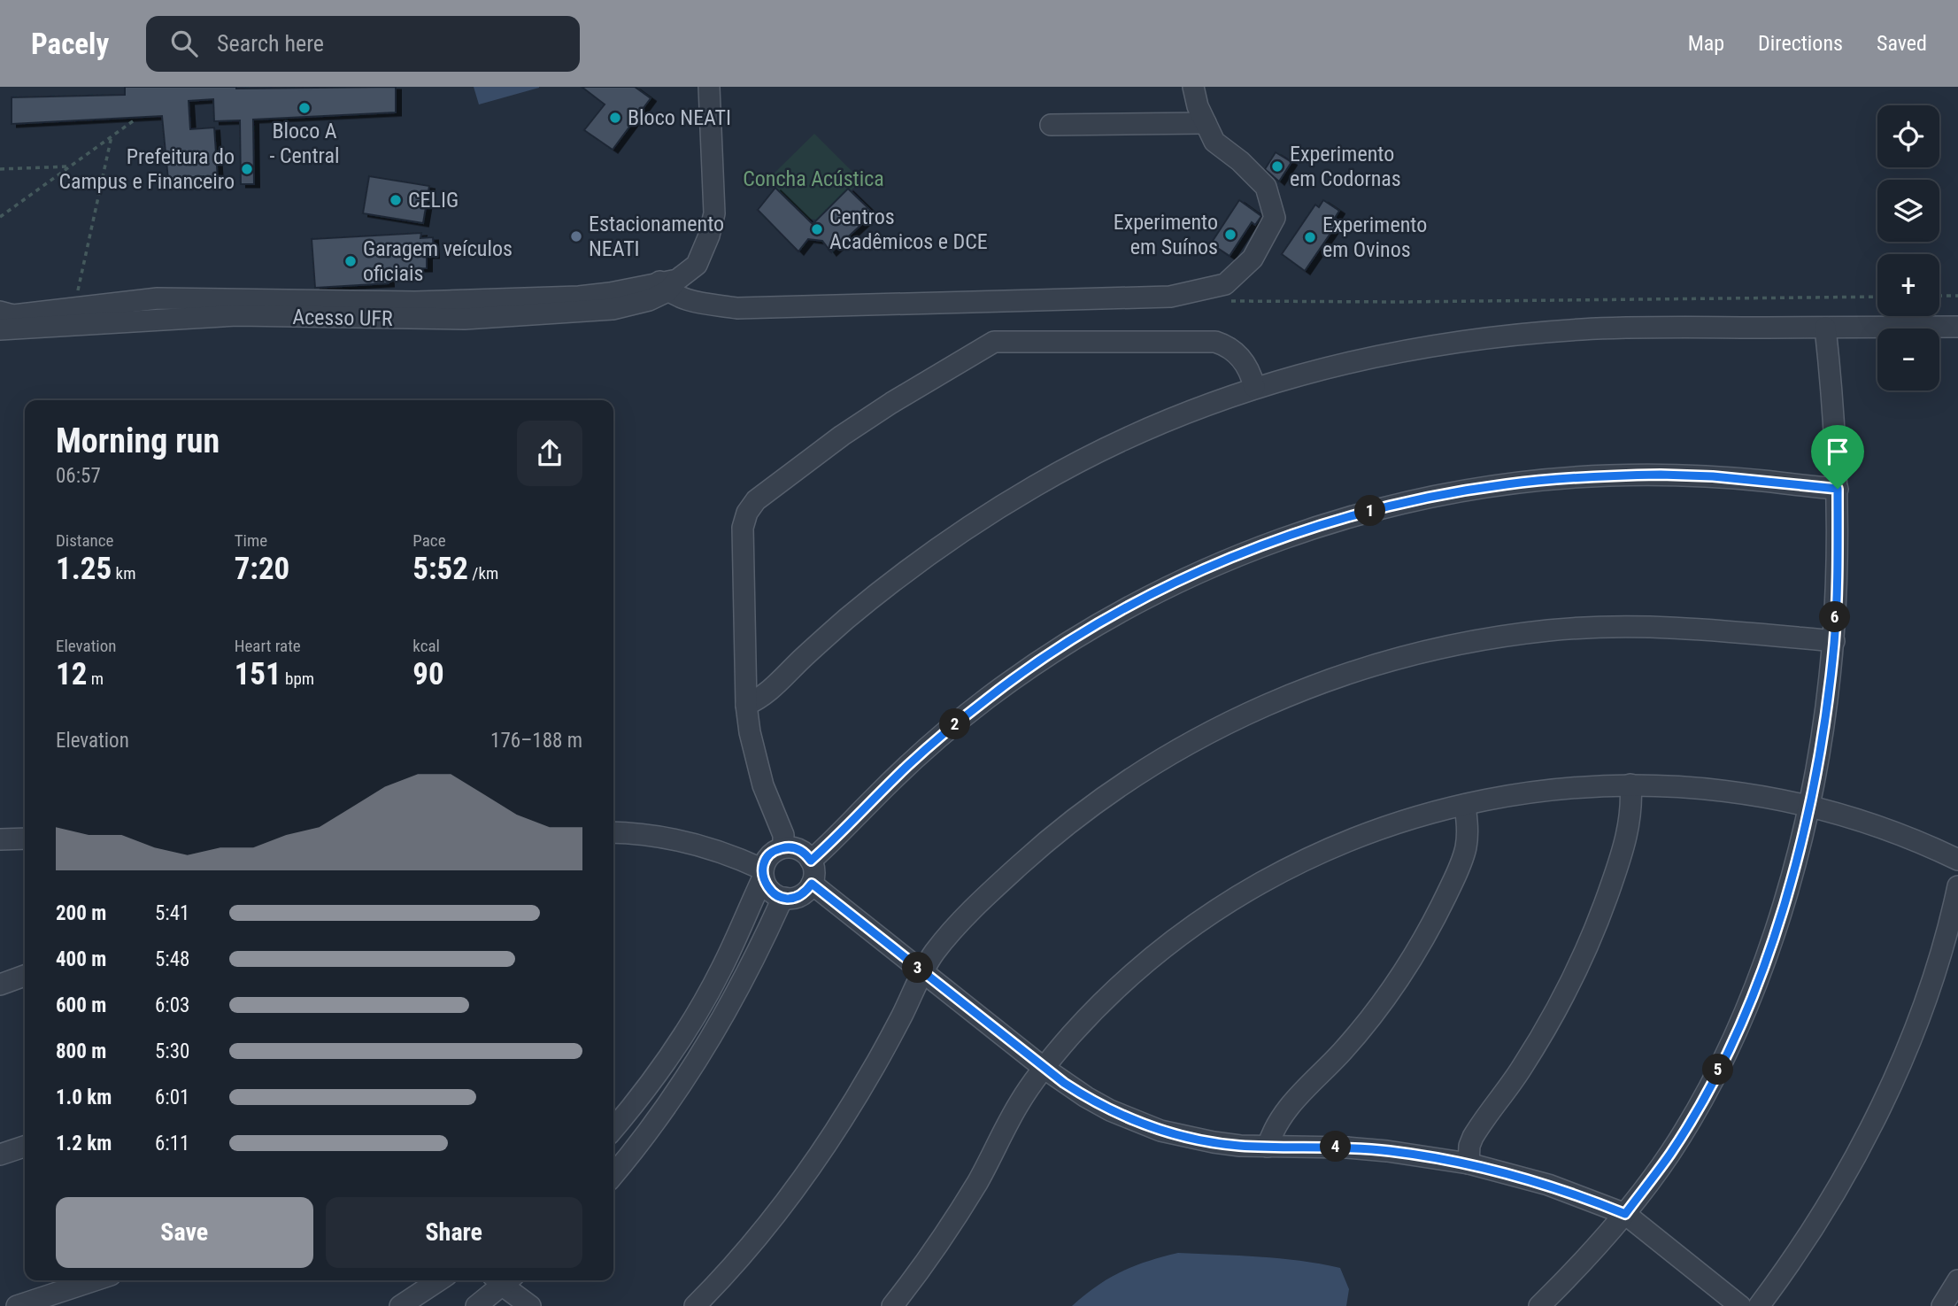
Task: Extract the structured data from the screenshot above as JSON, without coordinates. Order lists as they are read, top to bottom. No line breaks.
{"streets":{"street":["Acesso UFR"]},"parks":["Concha Acústica"],"places":["Bloco A - Central","Bloco NEATI","Experimento em Codornas","Prefeitura do Campus e Financeiro","CELIG","Centros Acadêmicos e DCE","Experimento em Suínos","Estacionamento NEATI","Experimento em Ovinos","Garagem veículos oficiais"],"page":{"header":"Pacely","search":"Search here","nav":["Map","Directions","Saved"],"map_buttons":["+","−"],"heading":["Morning run","06:57"],"pins":["1","6","2","3","5","4"],"stats":[["Distance","1.25 km"],["Time","7:20"],["Pace","5:52 /km"],["Elevation","12 m"],["Heart rate","151 bpm"],["kcal","90"]],"chart":["Elevation","176–188 m"],"list":[{"name":"200 m","note":"5:41"},{"name":"400 m","note":"5:48"},{"name":"600 m","note":"6:03"},{"name":"800 m","note":"5:30"},{"name":"1.0 km","note":"6:01"},{"name":"1.2 km","note":"6:11"}],"buttons":["Save","Share"]}}
